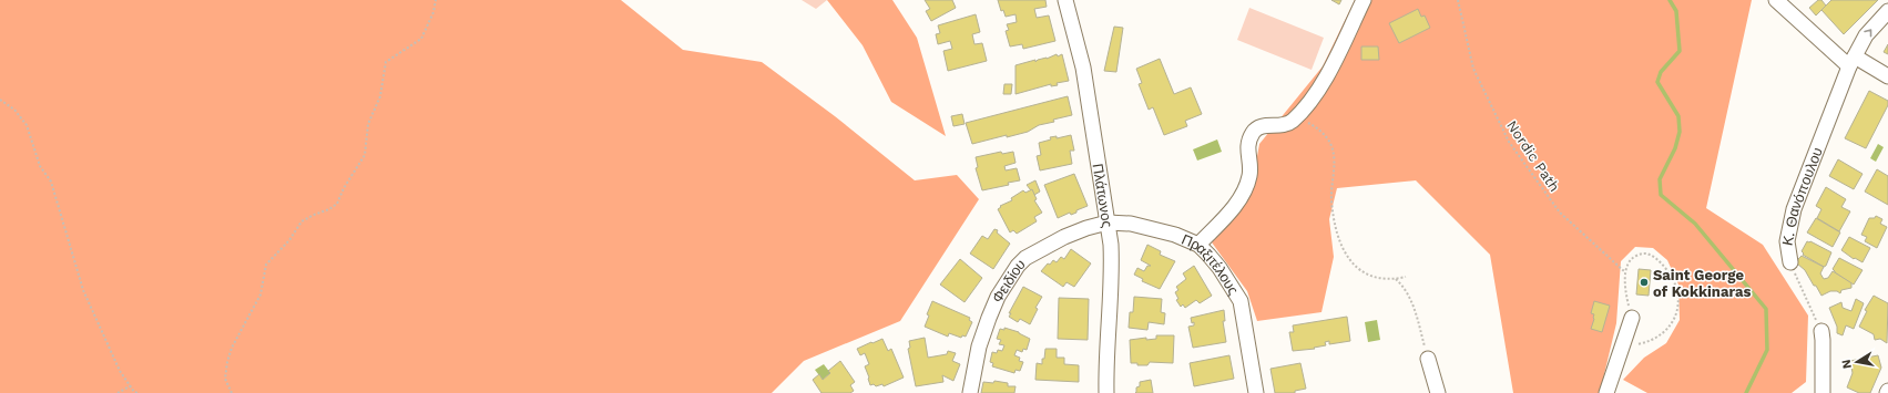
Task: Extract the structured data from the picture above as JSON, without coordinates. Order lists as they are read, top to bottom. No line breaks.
{"streets":{"street":["Πλάτωνος","Κ. Θανόπουλου","Πραξιτέλους","Φειδίου"],"path":["Nordic Path"]},"crossings":[["Πλάτωνος","Πραξιτέλους"],["Πλάτωνος","Φειδίου"],["Πραξιτέλους","Φειδίου"]],"places":["Saint George of Kokkinaras"],"north":"left"}
